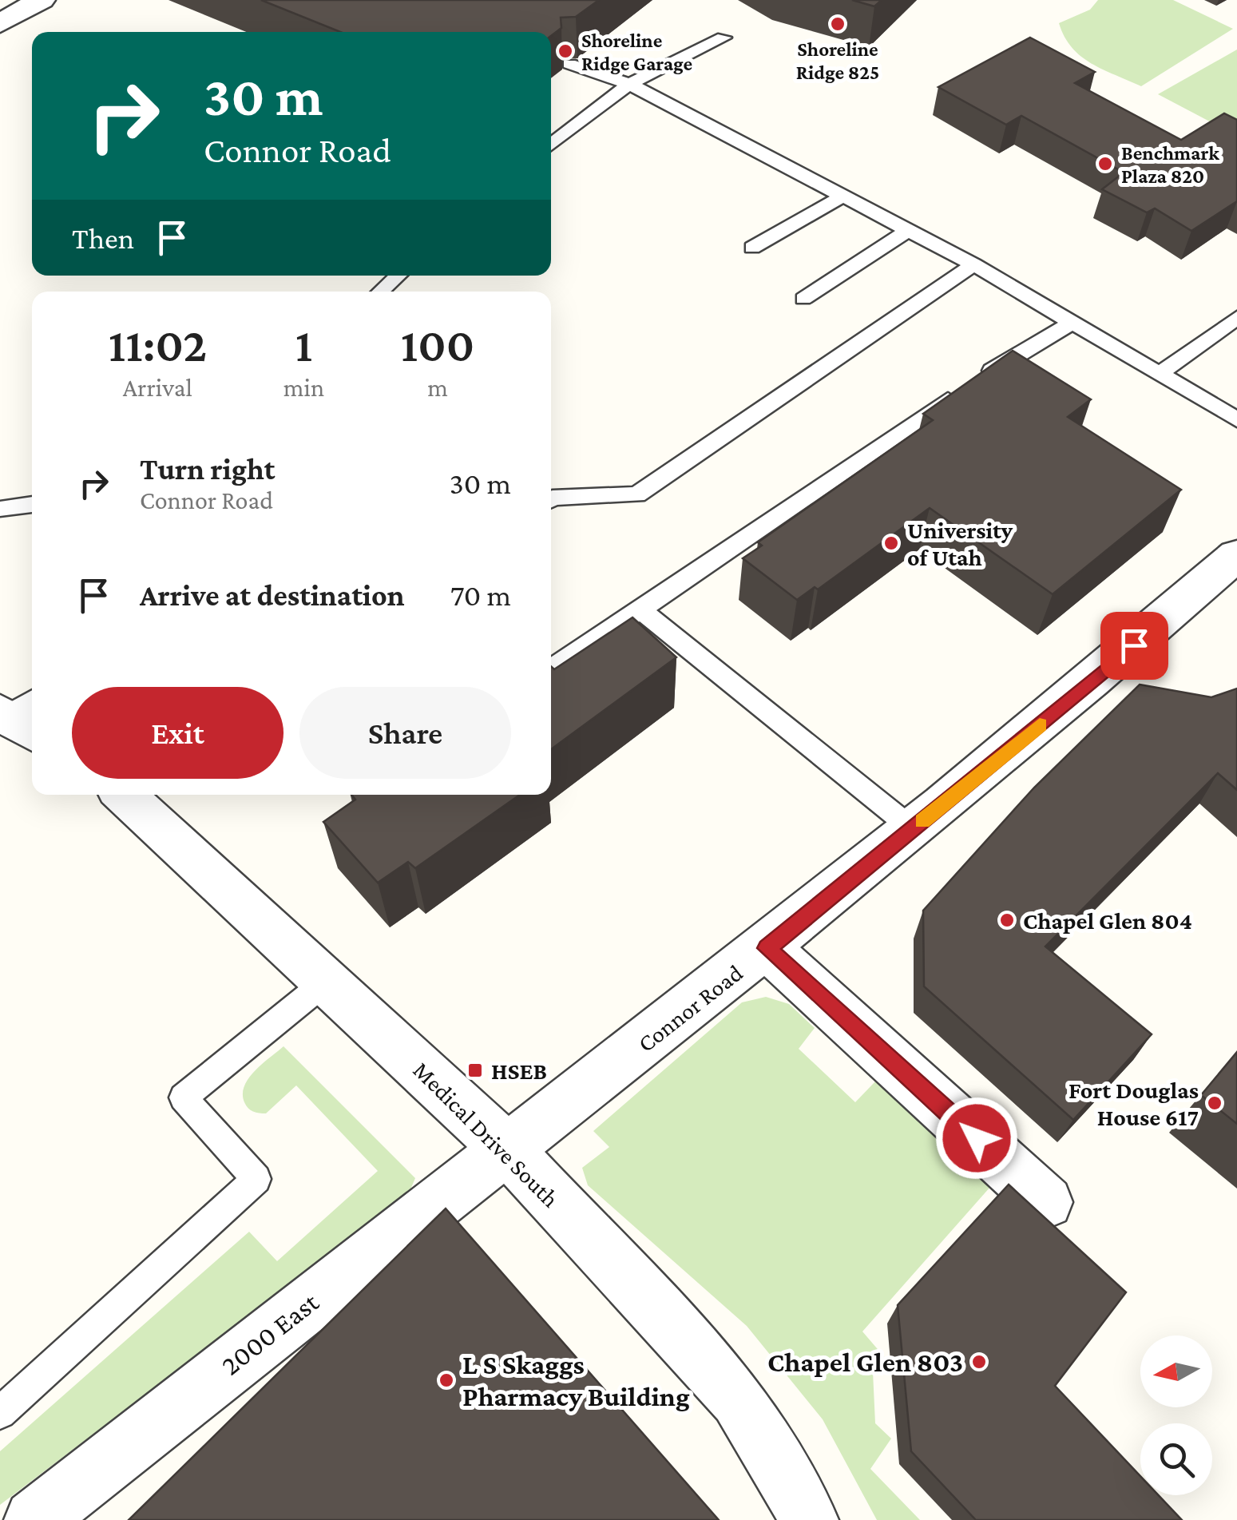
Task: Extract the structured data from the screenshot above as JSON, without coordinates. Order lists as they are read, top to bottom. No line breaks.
{"streets":{"street":["Connor Road","Medical Drive South","2000 East"]},"crossings":[["Connor Road","Medical Drive South"],["Connor Road","2000 East"],["Medical Drive South","2000 East"]],"places":{"other":["Shoreline Ridge 825","Shoreline Ridge Garage","Benchmark Plaza 820","University of Utah","Chapel Glen 804","Fort Douglas House 617","Chapel Glen 803","L S Skaggs Pharmacy Building"],"transit":["HSEB"]},"north":"left","page":{"turn":["30 m","Connor Road"],"then":"Then","eta":["11:02","Arrival","1","min","100","m"],"list":[{"name":"Turn right","note":"Connor Road","value":"30 m"},{"name":"Arrive at destination","value":"70 m"}],"buttons":["Exit","Share"]}}
